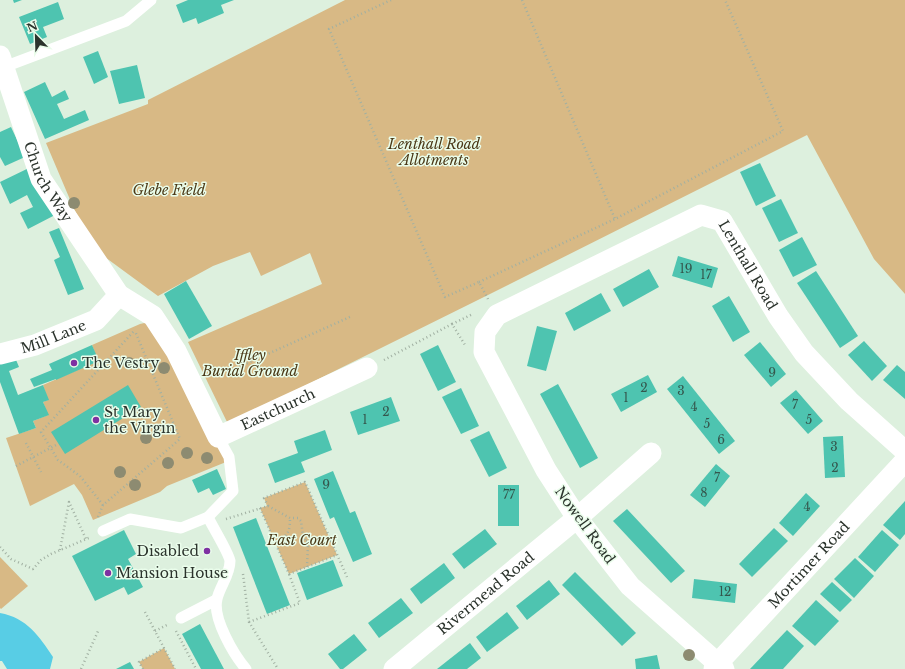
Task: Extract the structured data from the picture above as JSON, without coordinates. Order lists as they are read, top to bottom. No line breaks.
{"streets":{"street":["Church Way","Lenthall Road","Mill Lane","Eastchurch","Nowell Road","Mortimer Road","Rivermead Road"]},"crossings":[["Church Way","Mill Lane"],["Lenthall Road","Nowell Road"],["Nowell Road","Mortimer Road"],["Nowell Road","Rivermead Road"]],"parks":["Lenthall Road Allotments","Glebe Field","Iffley Burial Ground","East Court"],"places":["The Vestry","St Mary the Virgin","Disabled","Mansion House"],"house_numbers":["19","17","9","2","3","1","7","4","2","1","5","5","6","3","2","7","9","8","77","4","12"],"north":"top left"}
